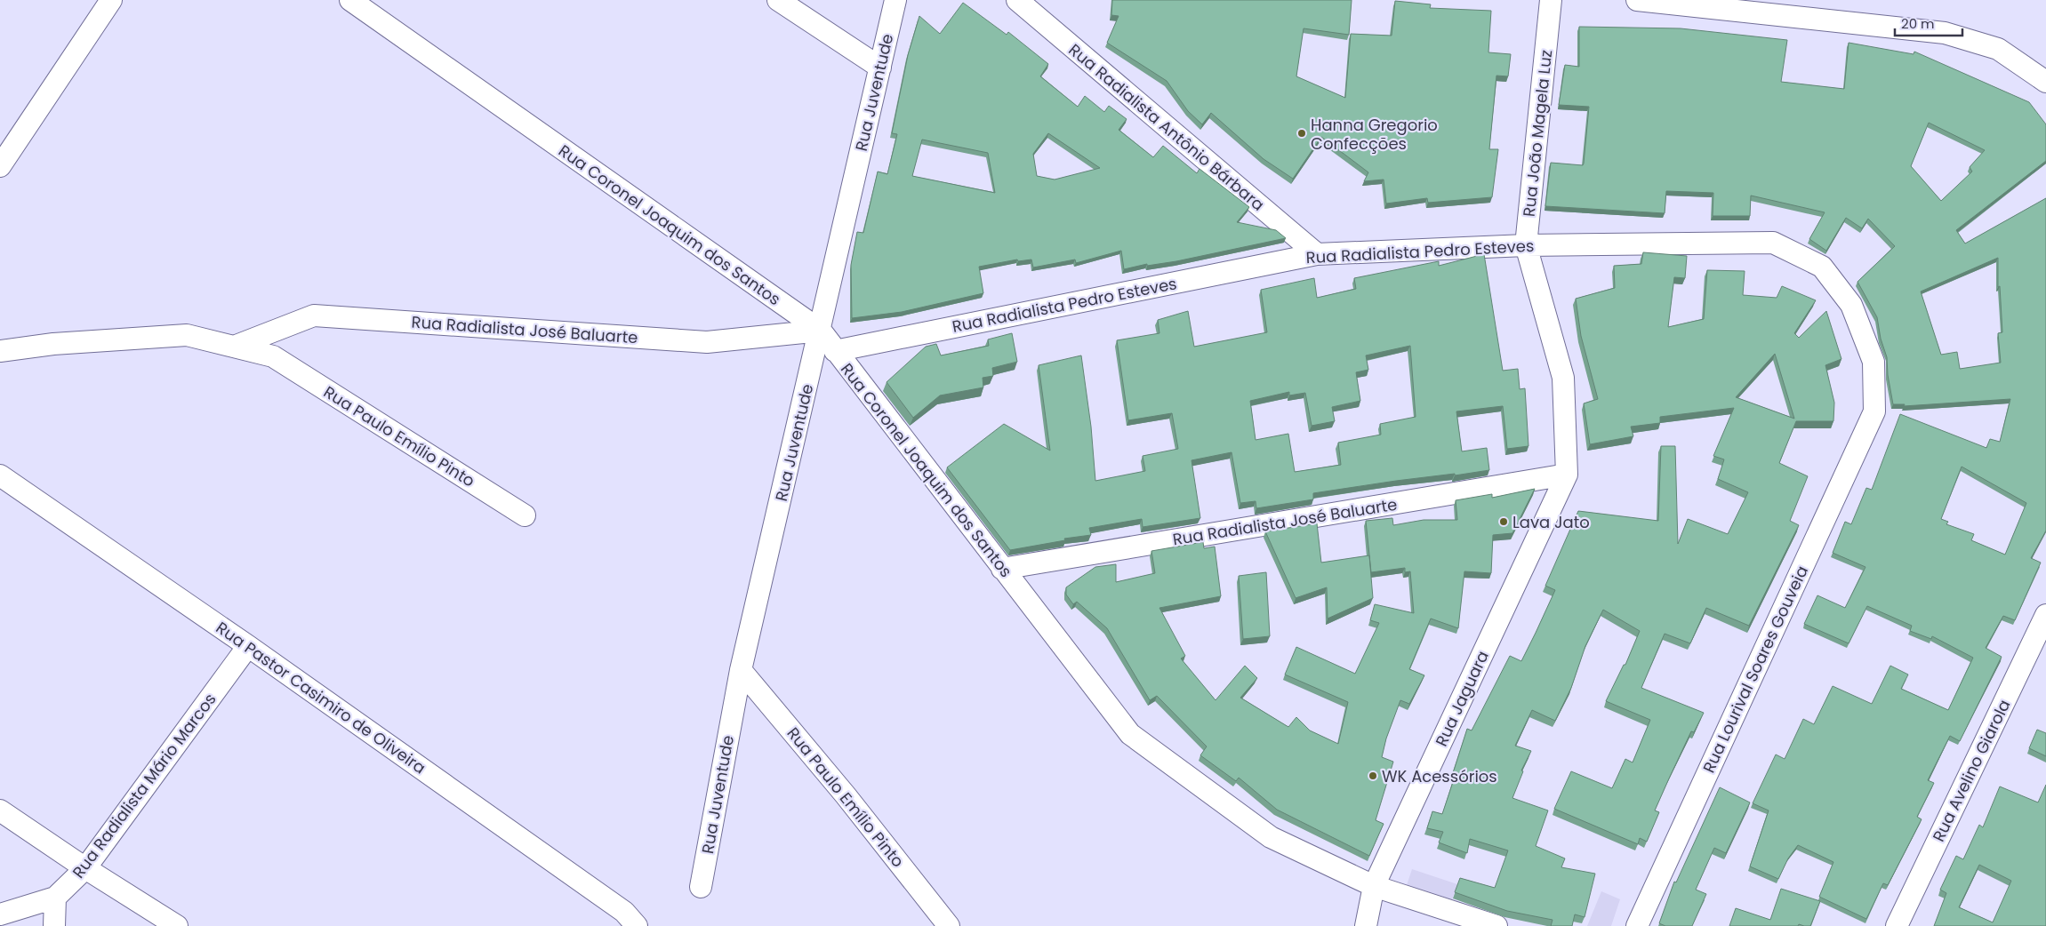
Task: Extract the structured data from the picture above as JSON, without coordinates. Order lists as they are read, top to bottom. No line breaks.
{"streets":{"street":["Rua Juventude","Rua Radialista Antônio Bárbara","Rua João Magela Luz","Rua Coronel Joaquim dos Santos","Rua Radialista Pedro Esteves","Rua Radialista José Baluarte","Rua Paulo Emílio Pinto","Rua Lourival Soares Gouveia","Rua Pastor Casimiro de Oliveira","Rua Jaguara","Rua Avelino Giarola","Rua Radialista Mário Marcos"]},"crossings":[["Rua Juventude","Rua Coronel Joaquim dos Santos"],["Rua Juventude","Rua Radialista José Baluarte"],["Rua Juventude","Rua Paulo Emílio Pinto"],["Rua Radialista Antônio Bárbara","Rua Radialista Pedro Esteves"],["Rua João Magela Luz","Rua Radialista Pedro Esteves"],["Rua João Magela Luz","Rua Radialista José Baluarte"],["Rua João Magela Luz","Rua Jaguara"],["Rua Coronel Joaquim dos Santos","Rua Radialista Pedro Esteves"],["Rua Coronel Joaquim dos Santos","Rua Radialista José Baluarte"],["Rua Coronel Joaquim dos Santos","Rua Jaguara"],["Rua Radialista Pedro Esteves","Rua Lourival Soares Gouveia"],["Rua Radialista José Baluarte","Rua Paulo Emílio Pinto"],["Rua Radialista José Baluarte","Rua Jaguara"],["Rua Pastor Casimiro de Oliveira","Rua Radialista Mário Marcos"]],"places":["Hanna Gregorio Confecções","Lava Jato","WK Acessórios"],"scale_bar":"20 m"}
